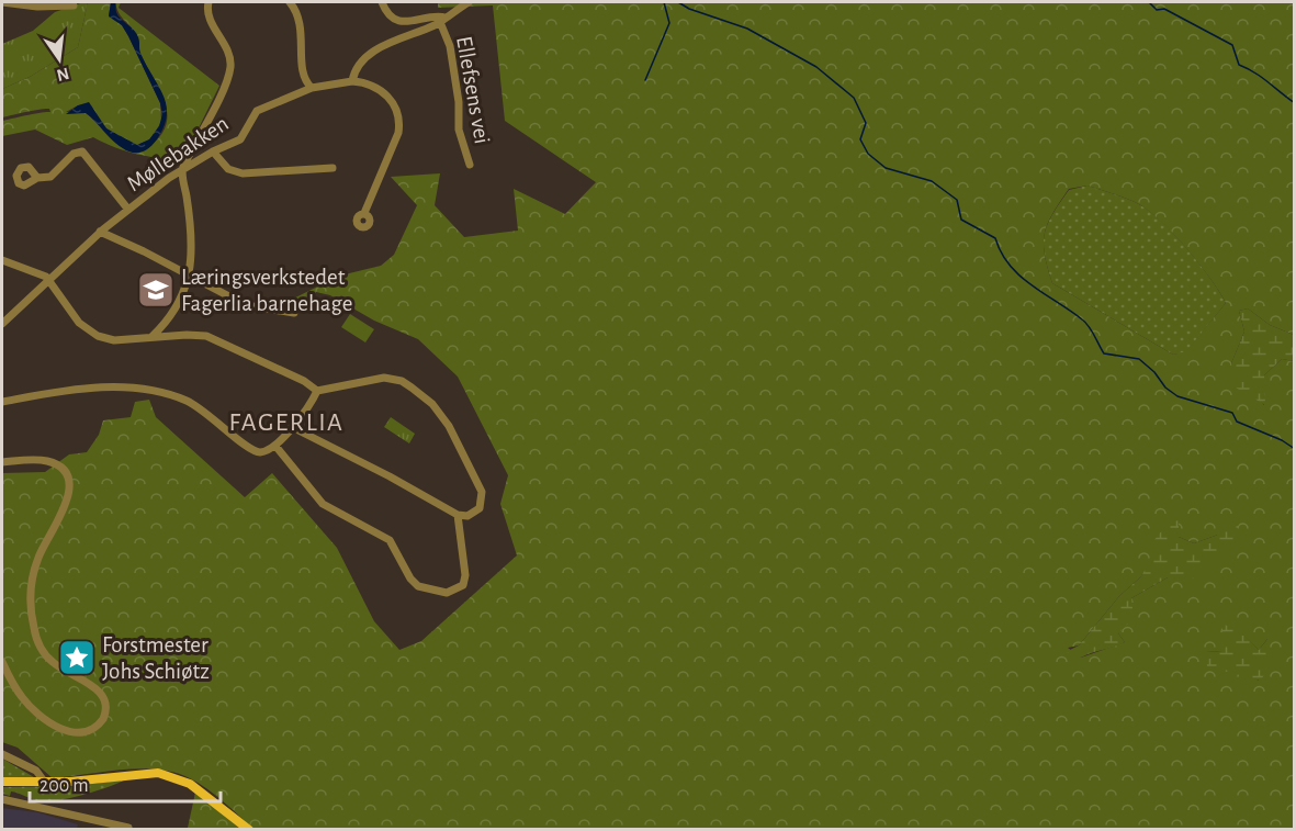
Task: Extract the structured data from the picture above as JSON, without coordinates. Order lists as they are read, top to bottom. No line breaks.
{"streets":{"street":["Ellefsens vei","Møllebakken"]},"districts":["FAGERLIA"],"places":{"school or university":["Læringsverkstedet Fagerlia barnehage"],"place":["Forstmester Johs Schiøtz"]},"scale_bar":"200 m","north":"bottom"}
